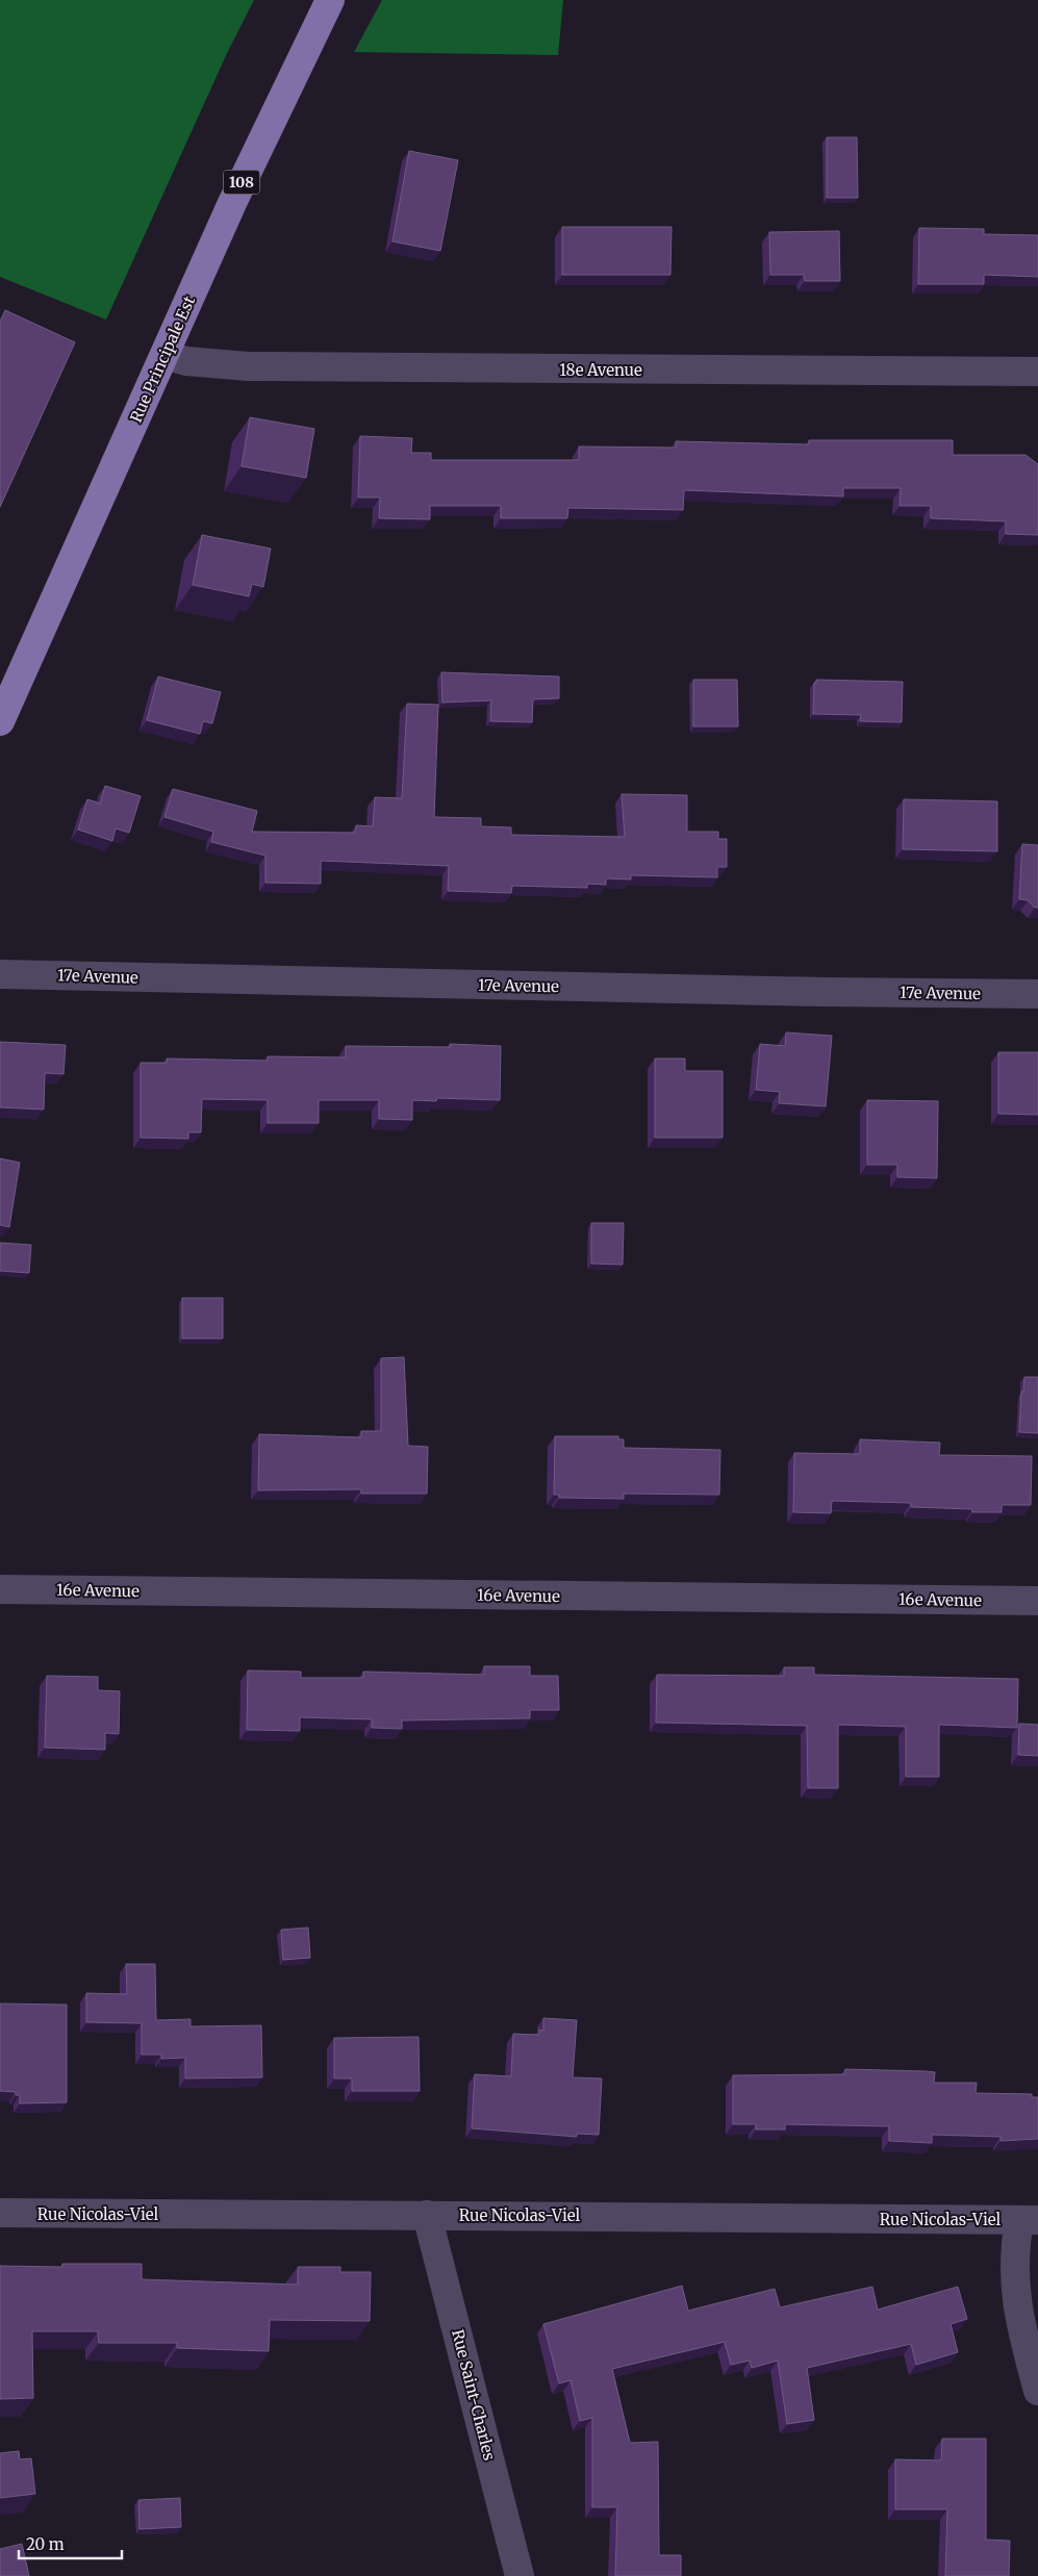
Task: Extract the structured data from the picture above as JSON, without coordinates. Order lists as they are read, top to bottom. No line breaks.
{"streets":{"main road":["108","Rue Principale Est"],"street":["18e Avenue","17e Avenue","16e Avenue","Rue Nicolas-Viel","Rue Saint-Charles"]},"crossings":[["Rue Principale Est","18e Avenue"],["Rue Nicolas-Viel","Rue Saint-Charles"]],"scale_bar":"20 m"}
